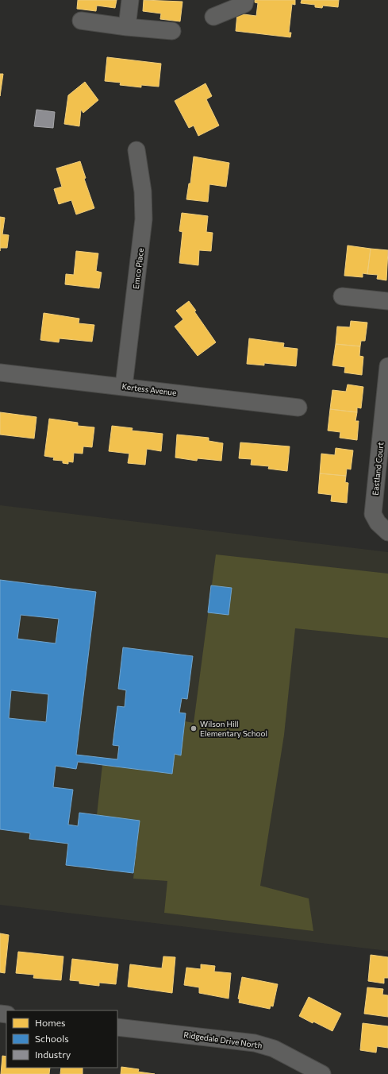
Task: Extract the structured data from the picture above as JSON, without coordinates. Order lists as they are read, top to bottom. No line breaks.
{"streets":{"street":["Emco Place","Kertess Avenue","Eastland Court","Ridgedale Drive North"]},"crossings":[["Emco Place","Kertess Avenue"]],"places":["Wilson Hill Elementary School"],"legend":["Homes","Schools","Industry"]}
